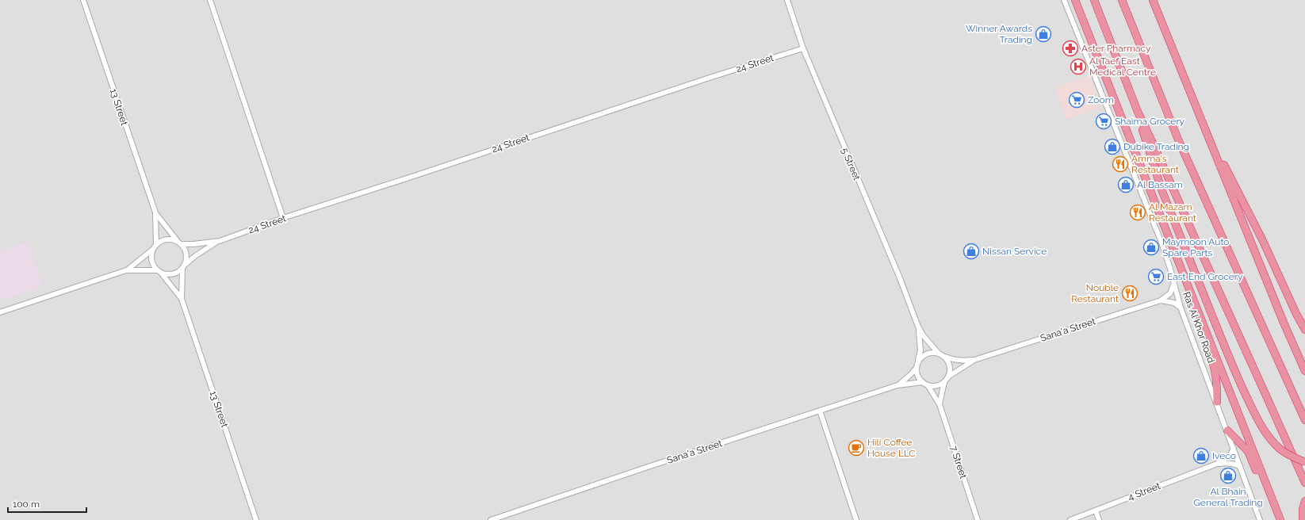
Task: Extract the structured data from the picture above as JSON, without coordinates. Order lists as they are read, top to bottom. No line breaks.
{"streets":{"street":["24 Street","13 Street","5 Street","Ras Al Khor Road","Sana'a Street","7 Street","4 Street"]},"crossings":[["24 Street","13 Street"],["24 Street","5 Street"],["5 Street","Sana'a Street"],["5 Street","7 Street"],["Ras Al Khor Road","Sana'a Street"],["Ras Al Khor Road","4 Street"],["Sana'a Street","7 Street"]],"places":{"shop":["Winner Awards Trading","Dubike Trading","Al Bassam","Maymoon Auto Spare Parts","Nissan Service","Iveco","Al Bhain General Trading"],"pharmacy":["Aster Pharmacy"],"hospital":["Al Taef East Medical Centre"],"supermarket":["Zoom","Shaima Grocery","East End Grocery"],"restaurant":["Amma's Restaurant","Al Mazam Restaurant","Nouble Restaurant"],"cafe":["Hili Coffee House LLC"]},"scale_bar":"100 m"}
